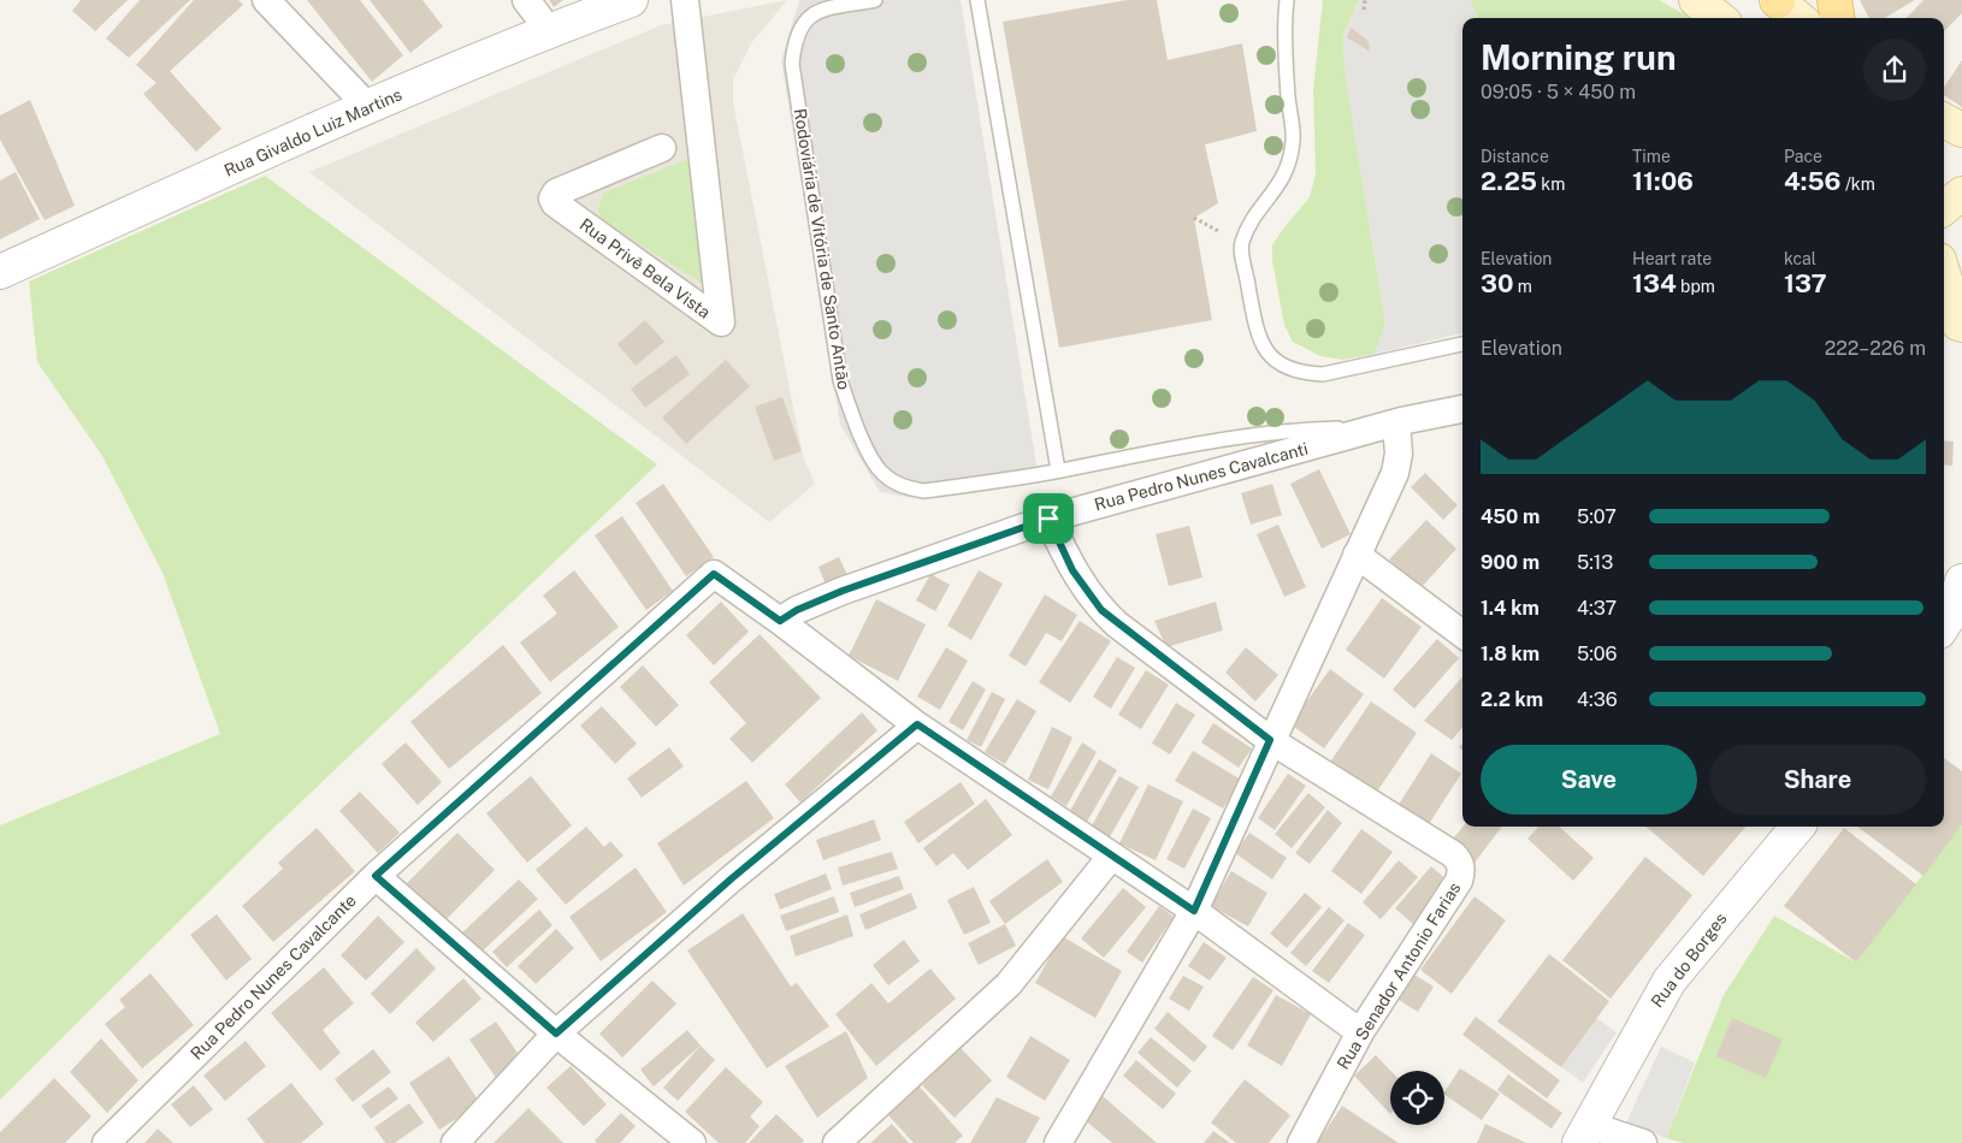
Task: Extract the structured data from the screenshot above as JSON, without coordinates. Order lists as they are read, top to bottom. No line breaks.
{"streets":{"street":["Rua Givaldo Luiz Martins","Rua Privê Bela Vista","Rua Pedro Nunes Cavalcanti","Rua do Borges","Rua Senador Antonio Farias","Rua Pedro Nunes Cavalcante"],"lane":["Rodoviária de Vitória de Santo Antão"]},"crossings":[["Rodoviária de Vitória de Santo Antão","Rua Pedro Nunes Cavalcanti"],["Rua Pedro Nunes Cavalcanti","Rua Pedro Nunes Cavalcante"]],"page":{"heading":["Morning run","09:05 · 5 × 450 m"],"stats":[["Distance","2.25 km"],["Time","11:06"],["Pace","4:56 /km"],["Elevation","30 m"],["Heart rate","134 bpm"],["kcal","137"]],"chart":["Elevation","222–226 m"],"list":[{"name":"450 m","note":"5:07"},{"name":"900 m","note":"5:13"},{"name":"1.4 km","note":"4:37"},{"name":"1.8 km","note":"5:06"},{"name":"2.2 km","note":"4:36"}],"buttons":["Save","Share"]}}
